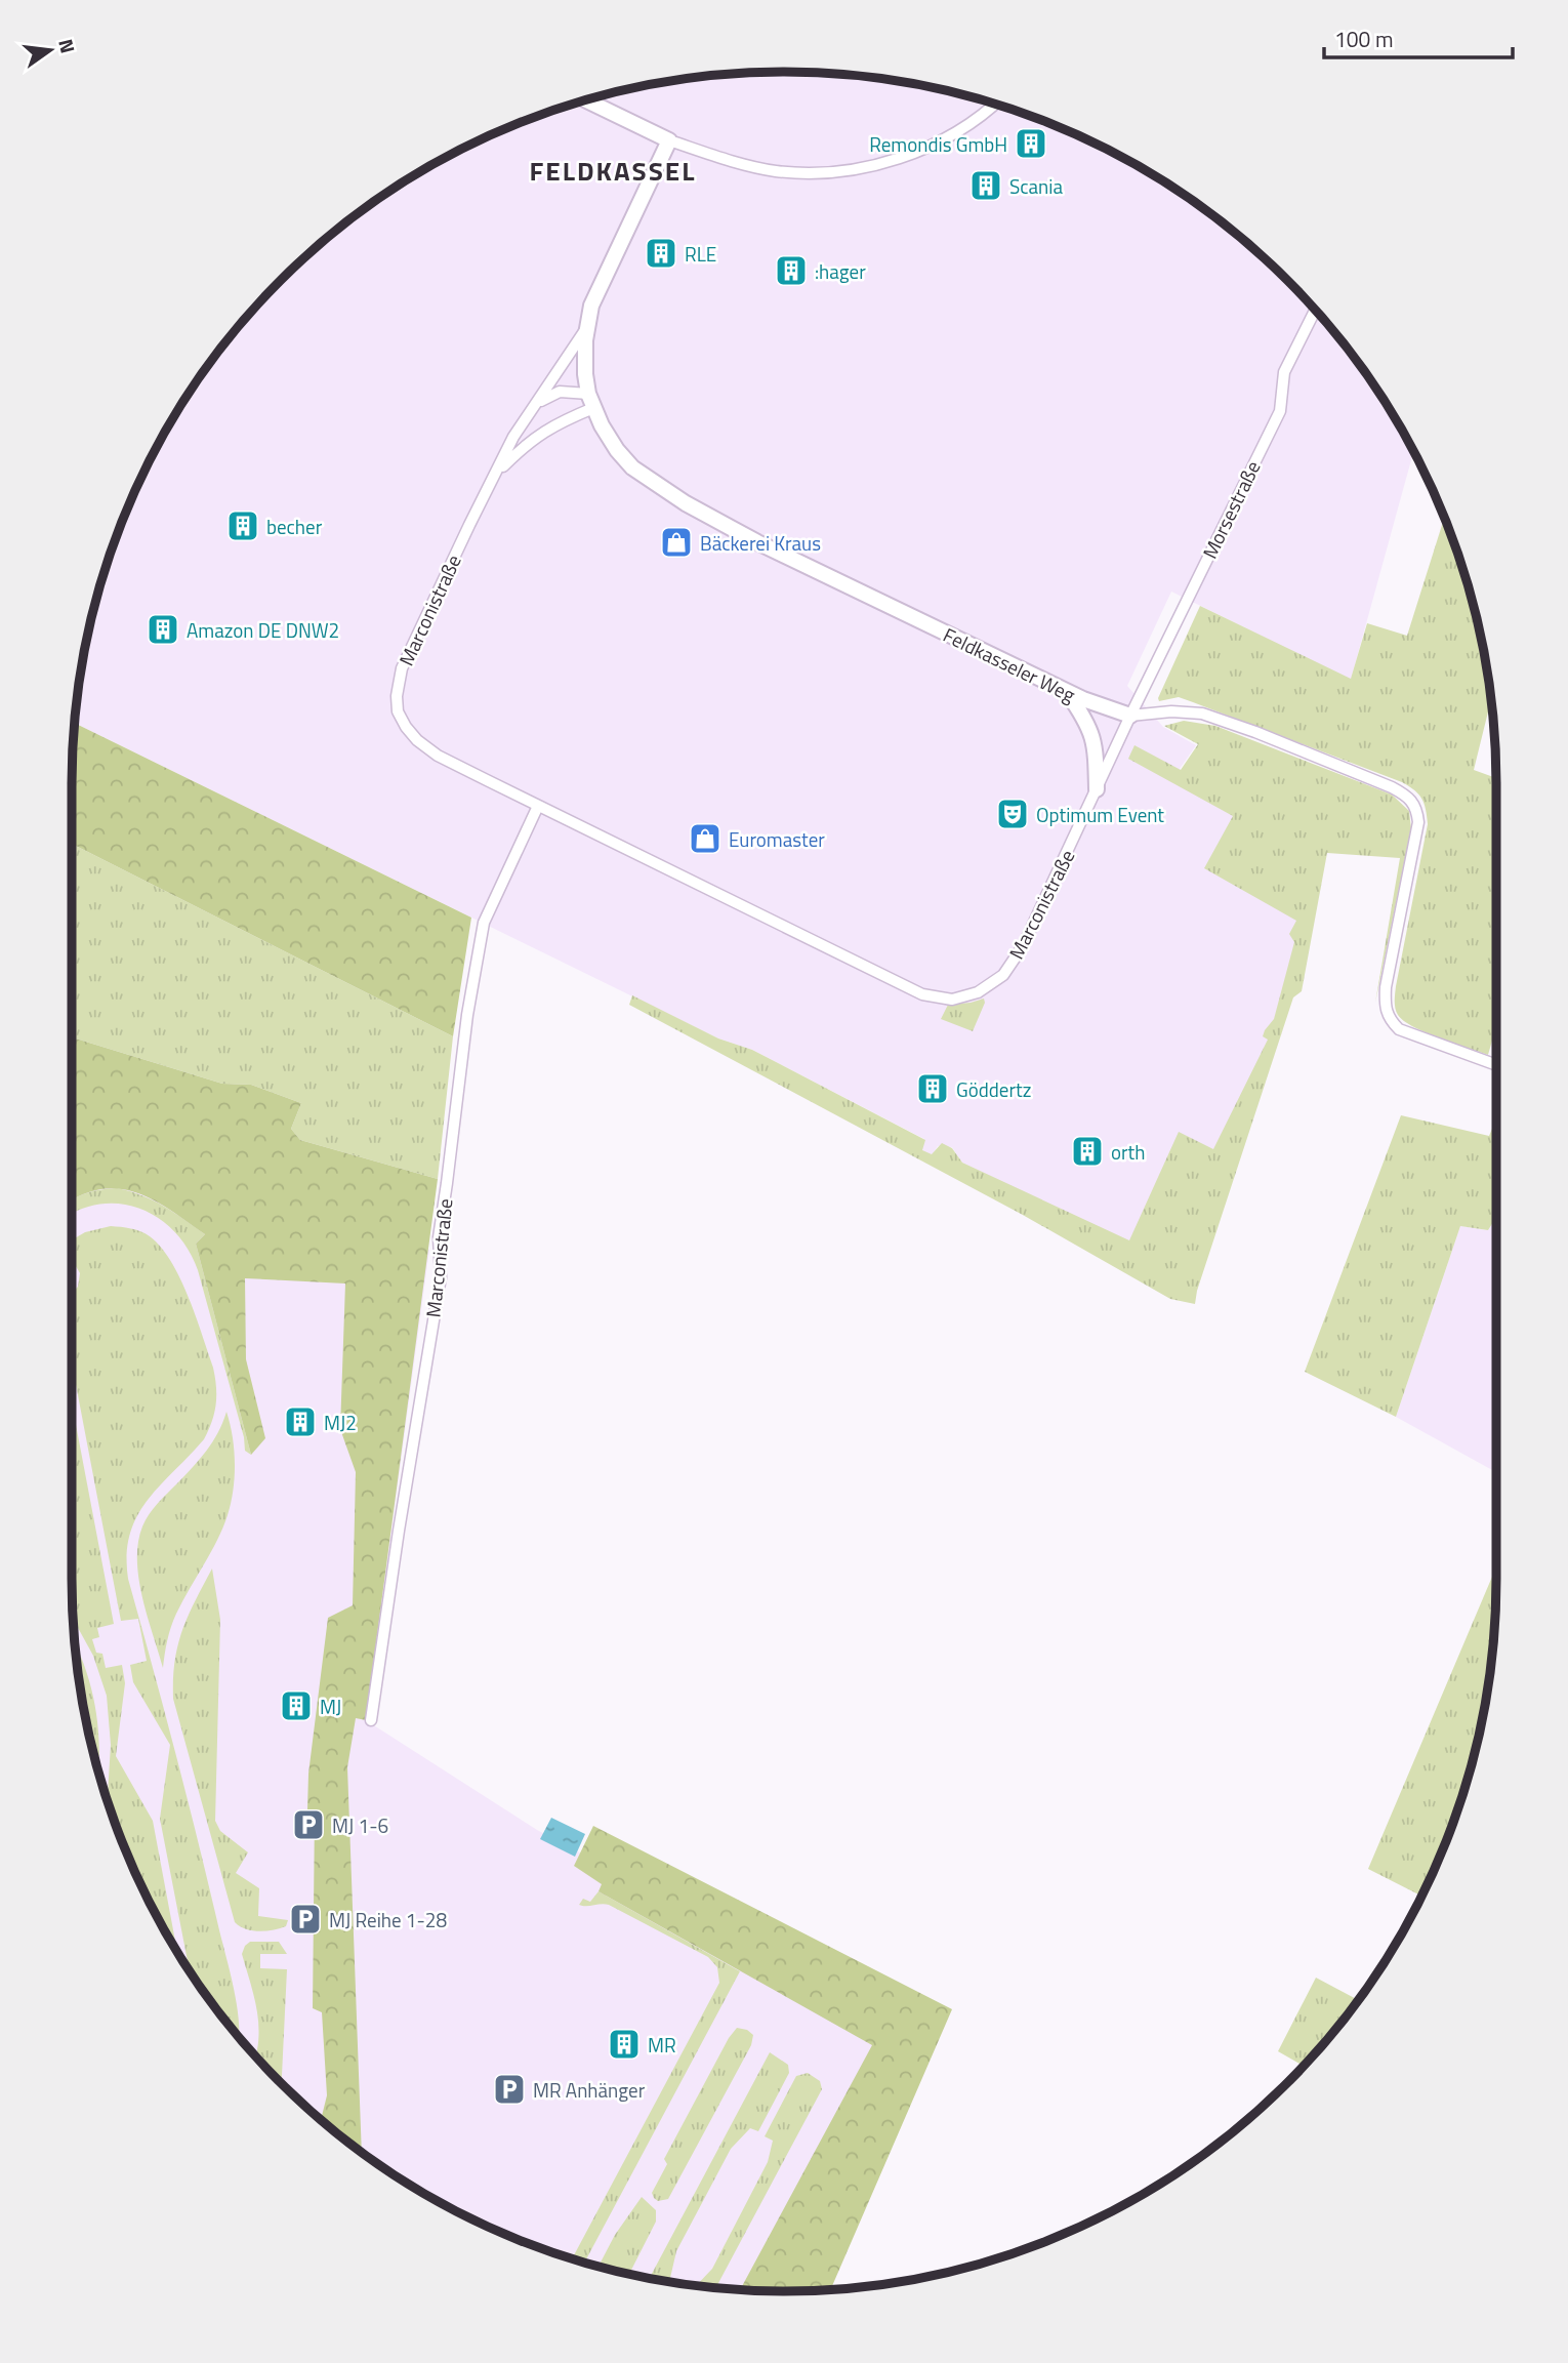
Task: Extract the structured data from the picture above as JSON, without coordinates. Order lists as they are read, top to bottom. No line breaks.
{"streets":{"street":["Morsestraße","Marconistraße","Feldkasseler Weg"]},"crossings":[["Morsestraße","Marconistraße"],["Morsestraße","Feldkasseler Weg"],["Marconistraße","Feldkasseler Weg"]],"districts":["FELDKASSEL"],"places":{"building":["Remondis GmbH","Scania","RLE",":hager","becher","Amazon DE DNW2","Göddertz","orth","MJ2","MJ","MR"],"shop":["Bäckerei Kraus","Euromaster"],"theatre":["Optimum Event"],"parking":["MJ 1-6","MJ Reihe 1-28","MR Anhänger"]},"scale_bar":"100 m","north":"right"}
